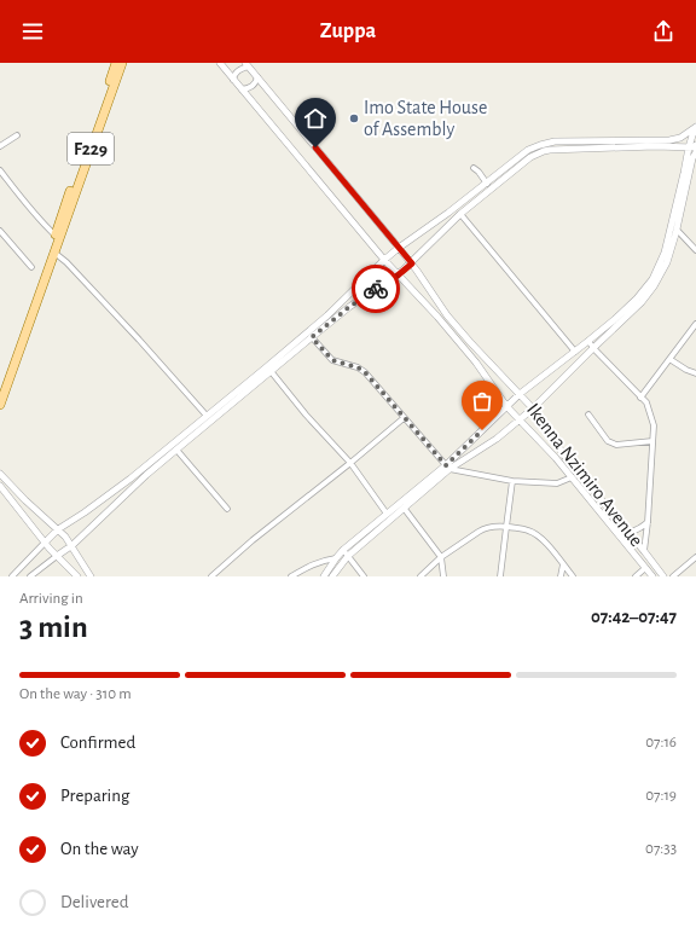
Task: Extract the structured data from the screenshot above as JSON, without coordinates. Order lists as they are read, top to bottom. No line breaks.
{"streets":{"main road":["F229"],"street":["Ikenna Nzimiro Avenue"]},"places":["Imo State House of Assembly"],"page":{"header":"Zuppa","heading":["3 min","Arriving in","07:42–07:47"],"bar":"On the way · 310 m","list":[["Confirmed","07:16"],["Preparing","07:19"],["On the way","07:33"],"Delivered"]}}
